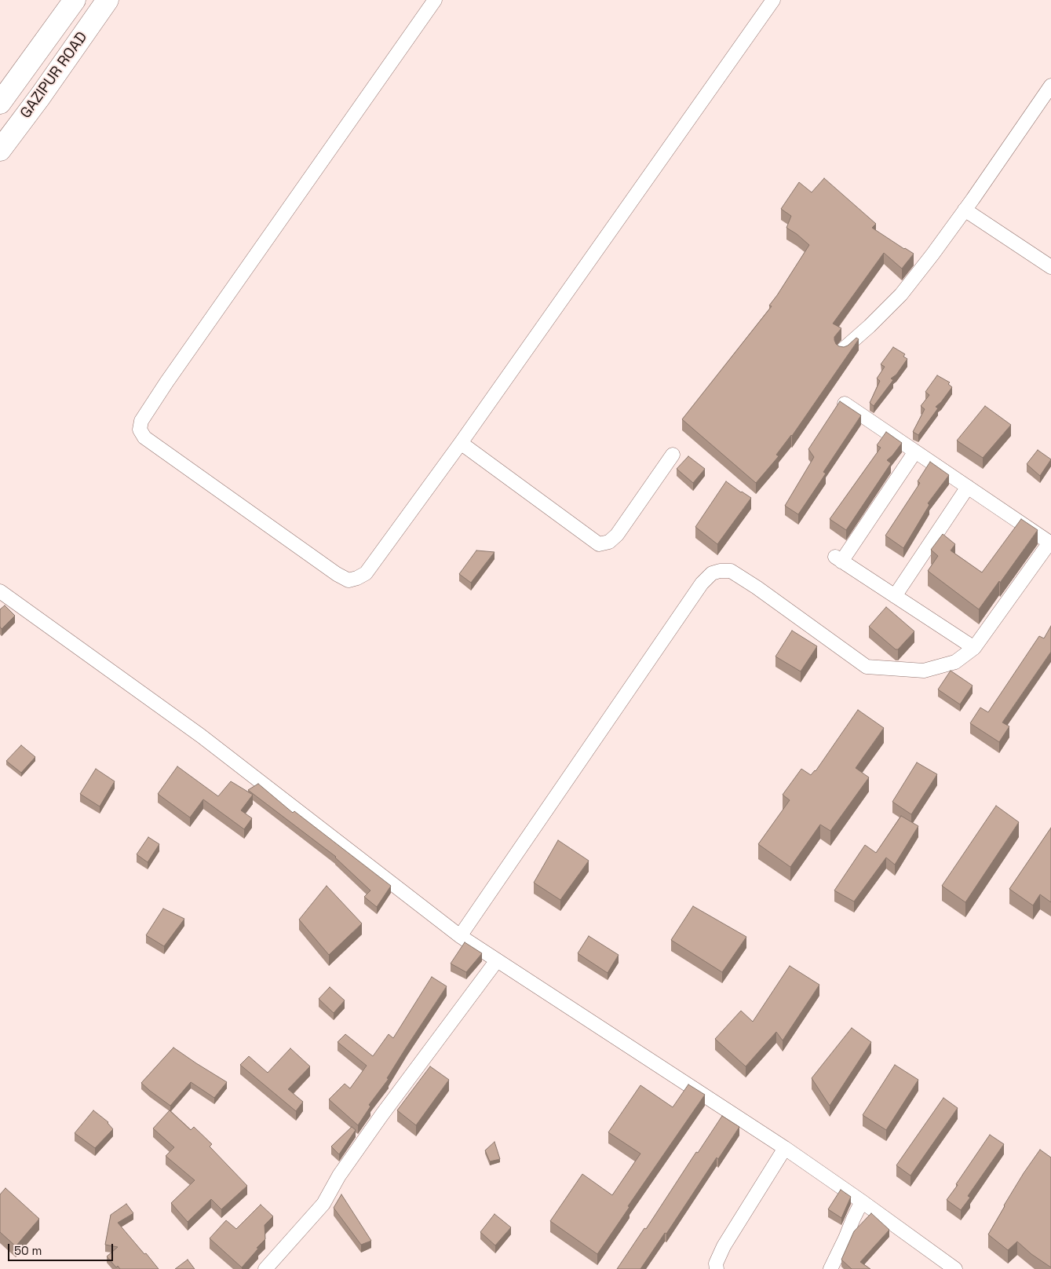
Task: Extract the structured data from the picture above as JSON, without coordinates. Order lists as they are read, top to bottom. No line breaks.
{"streets":{"main road":["GAZIPUR ROAD"]},"scale_bar":"50 m"}
